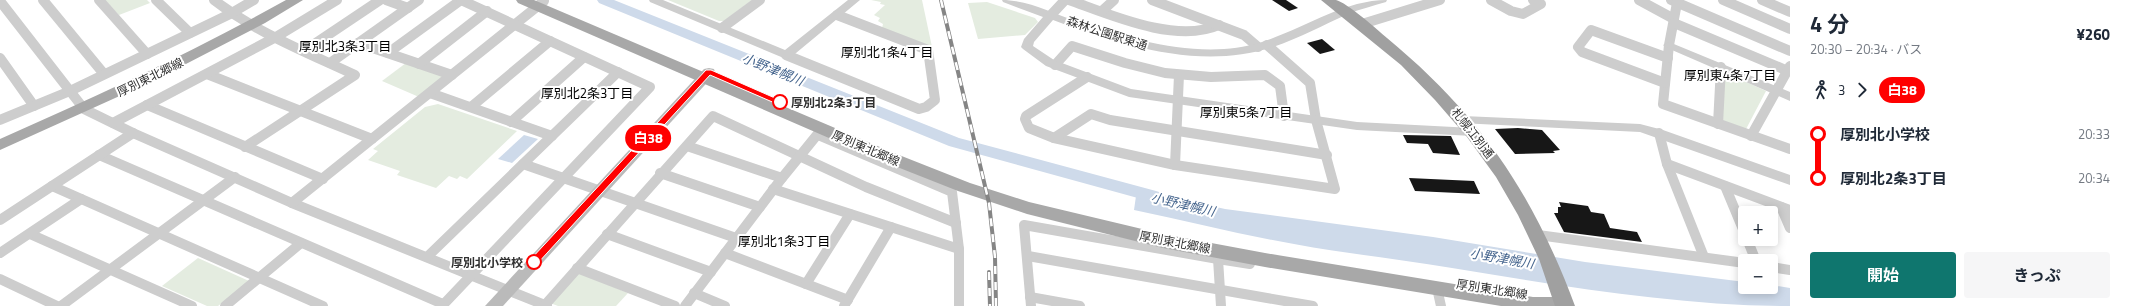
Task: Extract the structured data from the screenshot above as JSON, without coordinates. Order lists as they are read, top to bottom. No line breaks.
{"streets":{"highway":["札幌江別通"],"main road":["厚別東北郷線"],"street":["森林公園駅東通"]},"crossings":[["森林公園駅東通","札幌江別通"],["厚別東北郷線","札幌江別通"]],"districts":["厚別北3条3丁目","厚別北1条4丁目","厚別東4条7丁目","厚別北2条3丁目","厚別東5条7丁目","厚別北1条3丁目"],"water":["小野津幌川"],"places":["厚別北2条3丁目","厚別北小学校"],"lines":["bus line 白38"],"page":{"on_map":"白38","heading":["4 分","20:30 – 20:34 · バス","¥260"],"legs":["3","白38"],"list":[{"name":"厚別北小学校","value":"20:33"},{"name":"厚別北2条3丁目","value":"20:34"}],"map_buttons":["+","−"],"buttons":["開始","きっぷ"]}}
